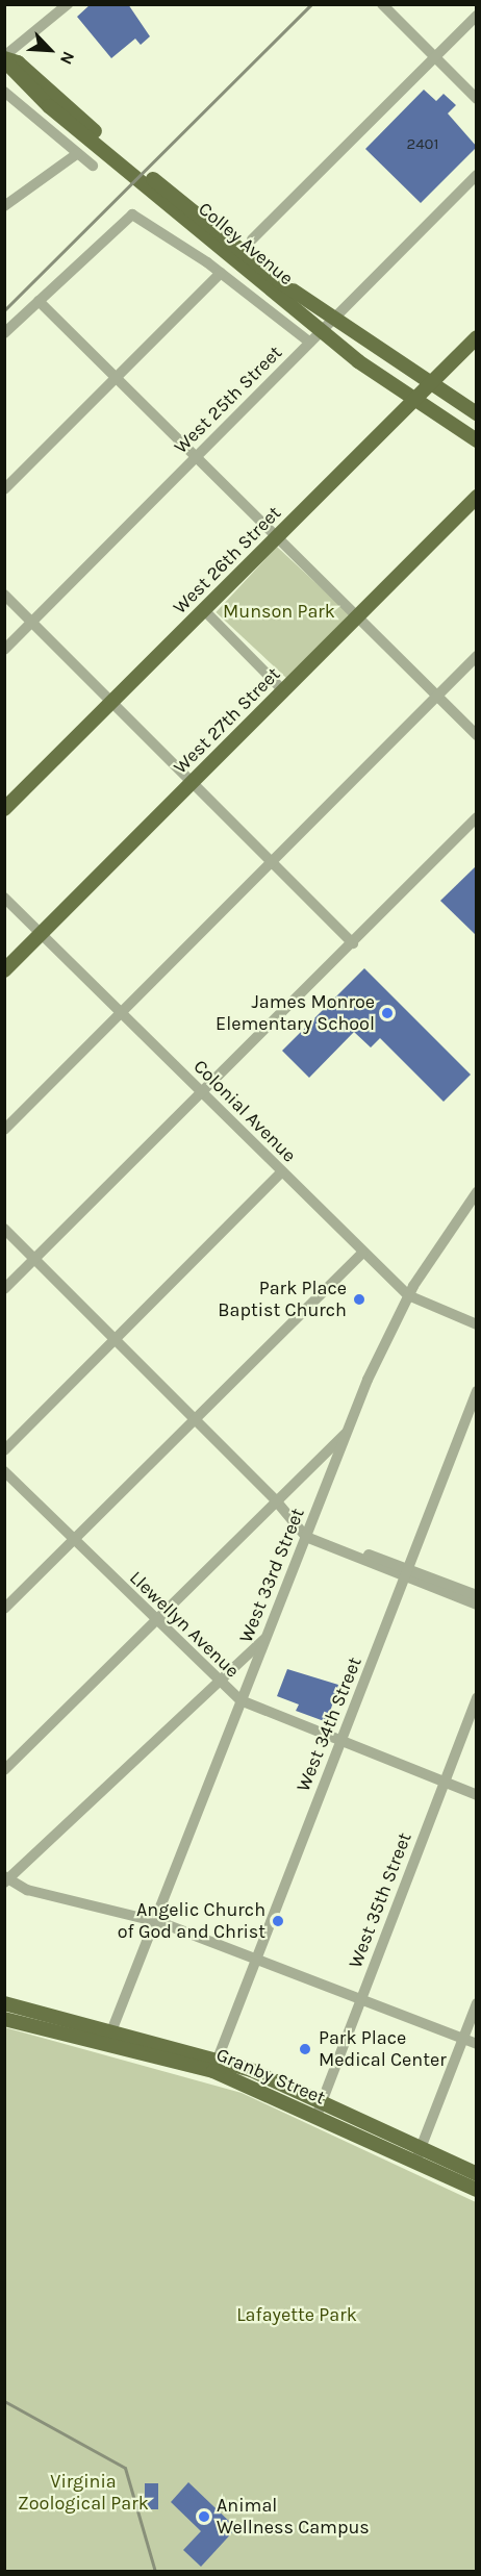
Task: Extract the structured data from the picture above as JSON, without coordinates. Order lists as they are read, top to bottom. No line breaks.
{"streets":{"main road":["Colley Avenue","West 26th Street","West 27th Street","Granby Street"],"street":["West 25th Street","Colonial Avenue","West 33rd Street","Llewellyn Avenue","West 34th Street","West 35th Street"]},"crossings":[["Colley Avenue","West 25th Street"],["Colley Avenue","West 26th Street"],["West 27th Street","Colonial Avenue"],["Colonial Avenue","West 33rd Street"],["West 33rd Street","Llewellyn Avenue"],["West 33rd Street","Granby Street"],["Llewellyn Avenue","West 34th Street"],["Llewellyn Avenue","West 35th Street"],["West 34th Street","Granby Street"],["West 35th Street","Granby Street"]],"parks":["Munson Park","Lafayette Park","Virginia Zoological Park"],"places":["James Monroe Elementary School","Park Place Baptist Church","Angelic Church of God and Christ","Park Place Medical Center","Animal Wellness Campus"],"house_numbers":["2401"],"north":"bottom right"}
